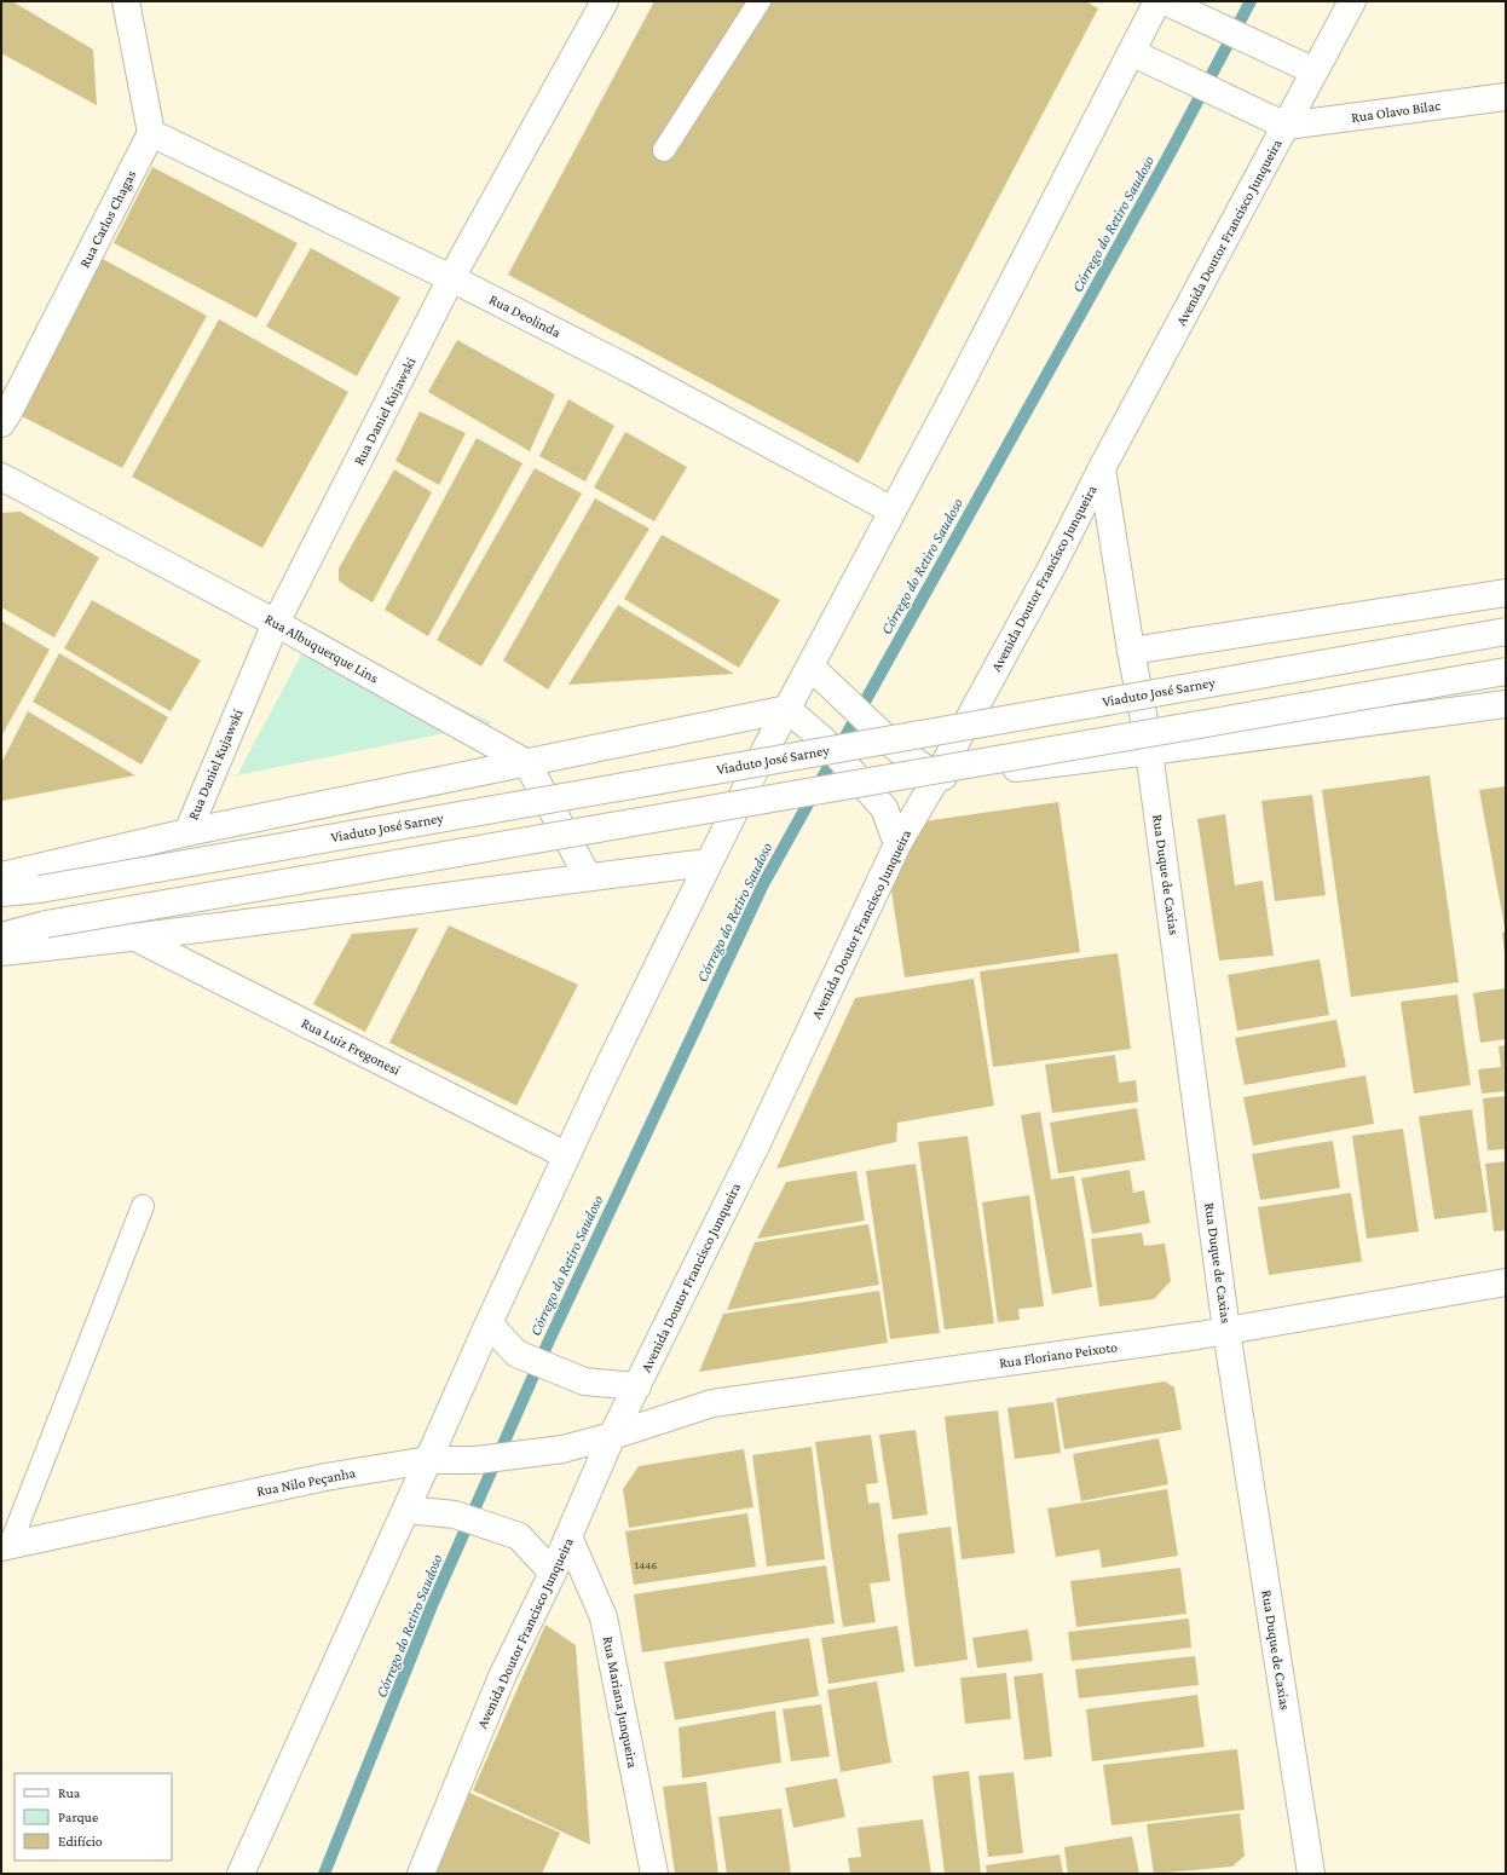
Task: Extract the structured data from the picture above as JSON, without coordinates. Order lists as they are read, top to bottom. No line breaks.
{"streets":{"main road":["Rua Olavo Bilac","Rua Carlos Chagas","Avenida Doutor Francisco Junqueira","Rua Deolinda","Rua Daniel Kujawski","Rua Albuquerque Lins","Viaduto José Sarney","Rua Duque de Caxias","Rua Luiz Fregonesi","Rua Floriano Peixoto","Rua Nilo Peçanha","Rua Mariana Junqueira"]},"crossings":[["Rua Olavo Bilac","Avenida Doutor Francisco Junqueira"],["Rua Carlos Chagas","Rua Deolinda"],["Avenida Doutor Francisco Junqueira","Rua Duque de Caxias"],["Avenida Doutor Francisco Junqueira","Rua Floriano Peixoto"],["Avenida Doutor Francisco Junqueira","Rua Nilo Peçanha"],["Avenida Doutor Francisco Junqueira","Rua Mariana Junqueira"],["Rua Deolinda","Rua Daniel Kujawski"],["Rua Daniel Kujawski","Rua Albuquerque Lins"],["Rua Duque de Caxias","Rua Floriano Peixoto"],["Rua Floriano Peixoto","Rua Nilo Peçanha"]],"water":["Córrego do Retiro Saudoso"],"house_numbers":["1446"],"legend":["Rua","Parque","Edifício"]}
